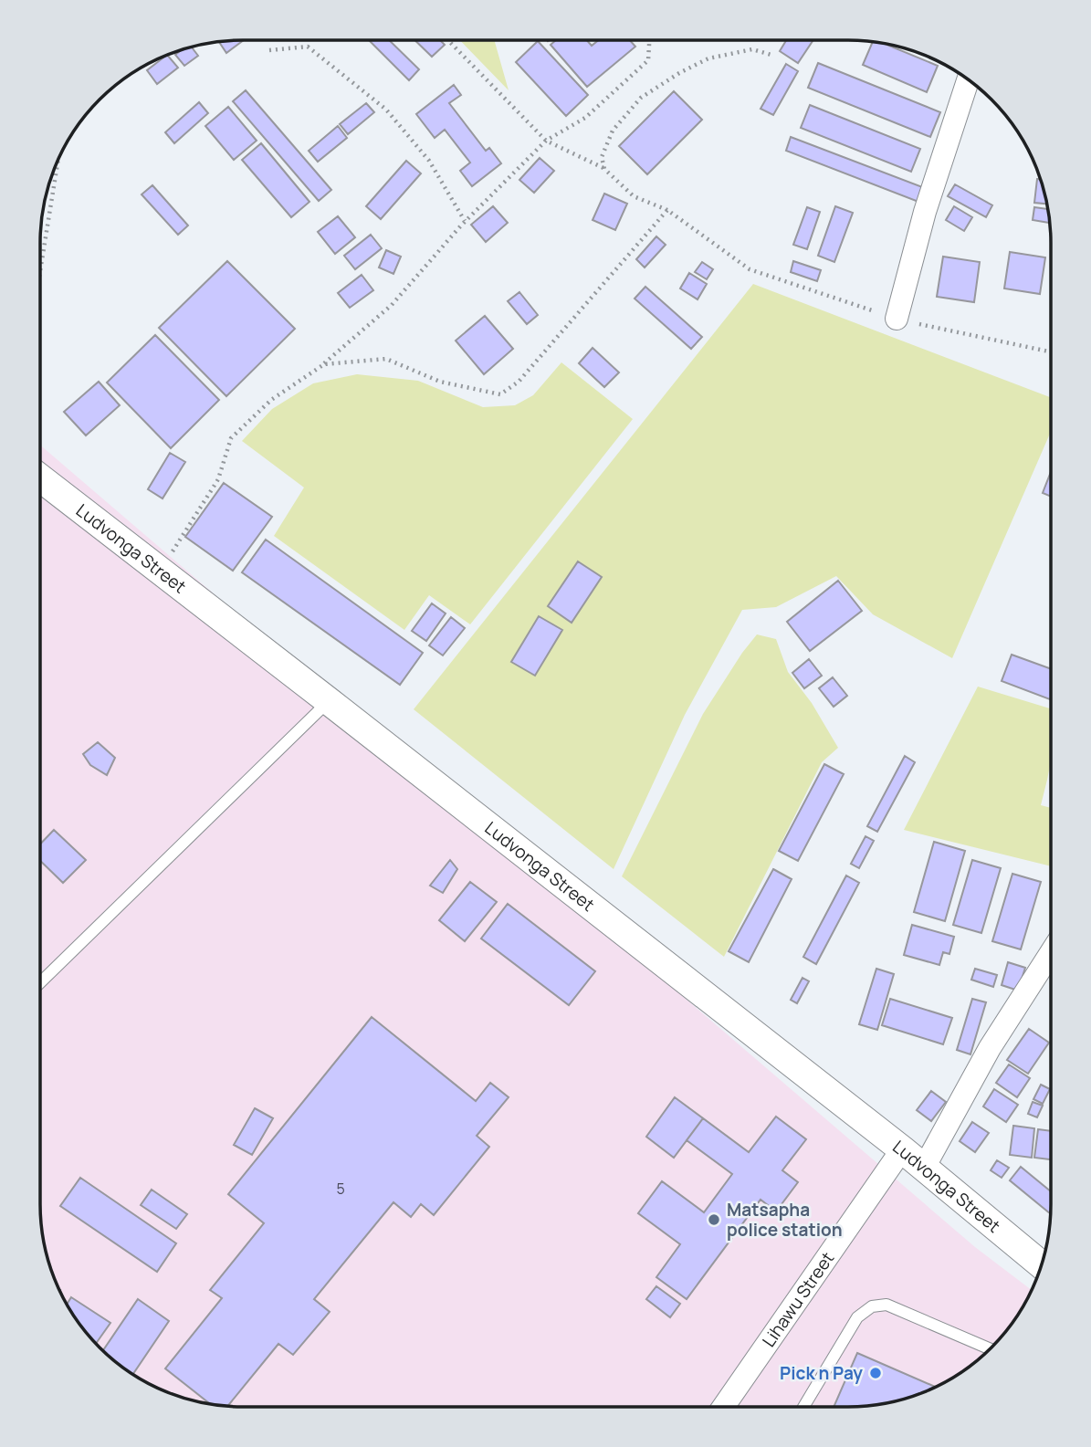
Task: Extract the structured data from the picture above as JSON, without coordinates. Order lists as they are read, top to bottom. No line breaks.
{"streets":{"street":["Ludvonga Street","Lihawu Street"]},"crossings":[["Ludvonga Street","Lihawu Street"]],"places":["Matsapha police station","Pick n Pay"],"house_numbers":["5"]}
